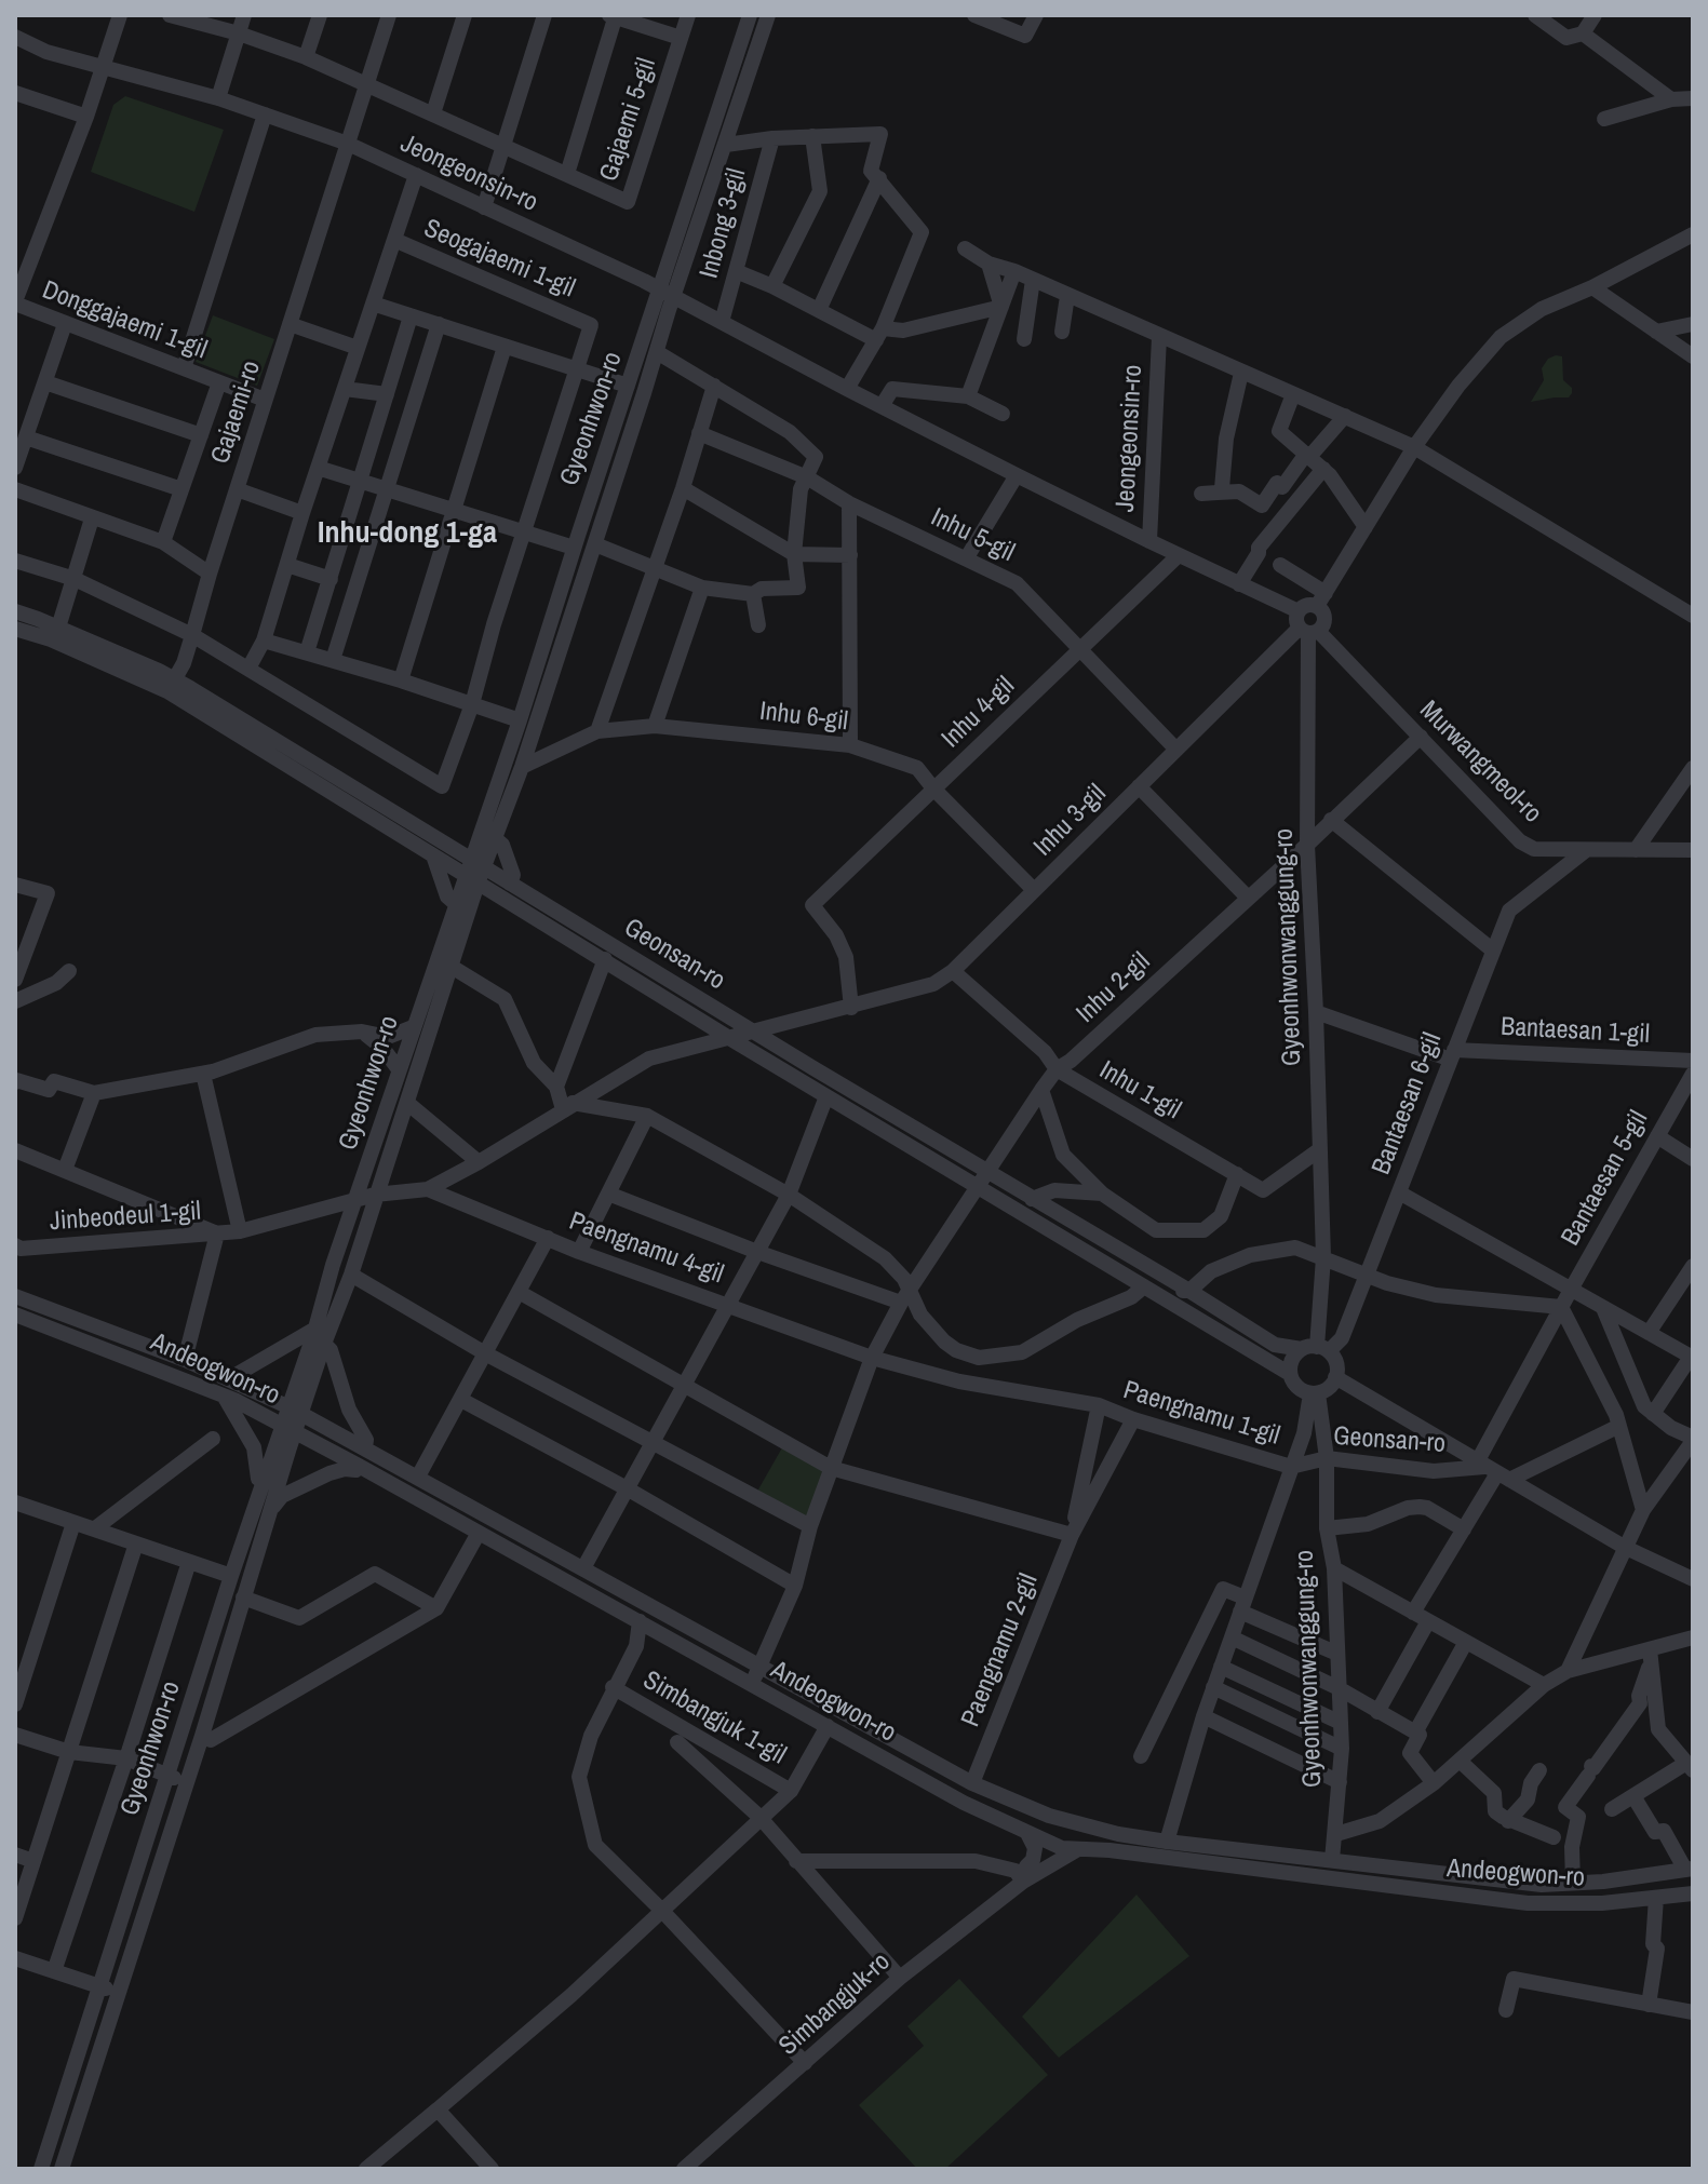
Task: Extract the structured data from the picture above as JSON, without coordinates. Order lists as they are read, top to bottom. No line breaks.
{"streets":{"street":["Gajaemi 5-gil","Jeongeonsin-ro","Inbong 3-gil","Seogajaemi 1-gil","Donggajaemi 1-gil","Gajaemi-ro","Gyeonhwon-ro","Inhu 5-gil","Inhu 4-gil","Inhu 6-gil","Murwangmeol-ro","Inhu 3-gil","Gyeonhwonwanggung-ro","Geonsan-ro","Inhu 2-gil","Bantaesan 1-gil","Inhu 1-gil","Bantaesan 6-gil","Bantaesan 5-gil","Jinbeodeul 1-gil","Paengnamu 4-gil","Andeogwon-ro","Paengnamu 1-gil","Paengnamu 2-gil","Simbangjuk 1-gil","Simbangjuk-ro"]},"crossings":[["Gajaemi 5-gil","Gajaemi-ro"],["Jeongeonsin-ro","Inbong 3-gil"],["Jeongeonsin-ro","Seogajaemi 1-gil"],["Jeongeonsin-ro","Gajaemi-ro"],["Jeongeonsin-ro","Gyeonhwon-ro"],["Jeongeonsin-ro","Inhu 4-gil"],["Inbong 3-gil","Gyeonhwon-ro"],["Donggajaemi 1-gil","Gajaemi-ro"],["Gajaemi-ro","Geonsan-ro"],["Gyeonhwon-ro","Inhu 6-gil"],["Gyeonhwon-ro","Inhu 3-gil"],["Gyeonhwon-ro","Geonsan-ro"],["Gyeonhwon-ro","Jinbeodeul 1-gil"],["Gyeonhwon-ro","Andeogwon-ro"],["Inhu 5-gil","Inhu 4-gil"],["Inhu 5-gil","Inhu 3-gil"],["Inhu 4-gil","Inhu 6-gil"],["Inhu 4-gil","Inhu 3-gil"],["Inhu 6-gil","Inhu 3-gil"],["Murwangmeol-ro","Inhu 3-gil"],["Murwangmeol-ro","Gyeonhwonwanggung-ro"],["Murwangmeol-ro","Inhu 2-gil"],["Murwangmeol-ro","Bantaesan 6-gil"],["Inhu 3-gil","Gyeonhwonwanggung-ro"],["Inhu 3-gil","Geonsan-ro"],["Inhu 3-gil","Inhu 1-gil"],["Inhu 3-gil","Jinbeodeul 1-gil"],["Inhu 3-gil","Paengnamu 4-gil"],["Gyeonhwonwanggung-ro","Geonsan-ro"],["Gyeonhwonwanggung-ro","Inhu 2-gil"],["Gyeonhwonwanggung-ro","Bantaesan 1-gil"],["Gyeonhwonwanggung-ro","Inhu 1-gil"],["Gyeonhwonwanggung-ro","Bantaesan 6-gil"],["Gyeonhwonwanggung-ro","Bantaesan 5-gil"],["Gyeonhwonwanggung-ro","Andeogwon-ro"],["Geonsan-ro","Inhu 2-gil"],["Geonsan-ro","Bantaesan 6-gil"],["Geonsan-ro","Bantaesan 5-gil"],["Geonsan-ro","Paengnamu 4-gil"],["Geonsan-ro","Paengnamu 1-gil"],["Inhu 2-gil","Inhu 1-gil"],["Inhu 2-gil","Paengnamu 4-gil"],["Inhu 2-gil","Andeogwon-ro"],["Bantaesan 1-gil","Bantaesan 6-gil"],["Jinbeodeul 1-gil","Paengnamu 4-gil"],["Paengnamu 4-gil","Andeogwon-ro"],["Paengnamu 4-gil","Paengnamu 1-gil"],["Paengnamu 4-gil","Paengnamu 2-gil"],["Andeogwon-ro","Paengnamu 1-gil"],["Andeogwon-ro","Paengnamu 2-gil"],["Andeogwon-ro","Simbangjuk 1-gil"],["Andeogwon-ro","Simbangjuk-ro"],["Paengnamu 1-gil","Paengnamu 2-gil"],["Simbangjuk 1-gil","Simbangjuk-ro"]],"districts":["Inhu-dong 1-ga"]}
